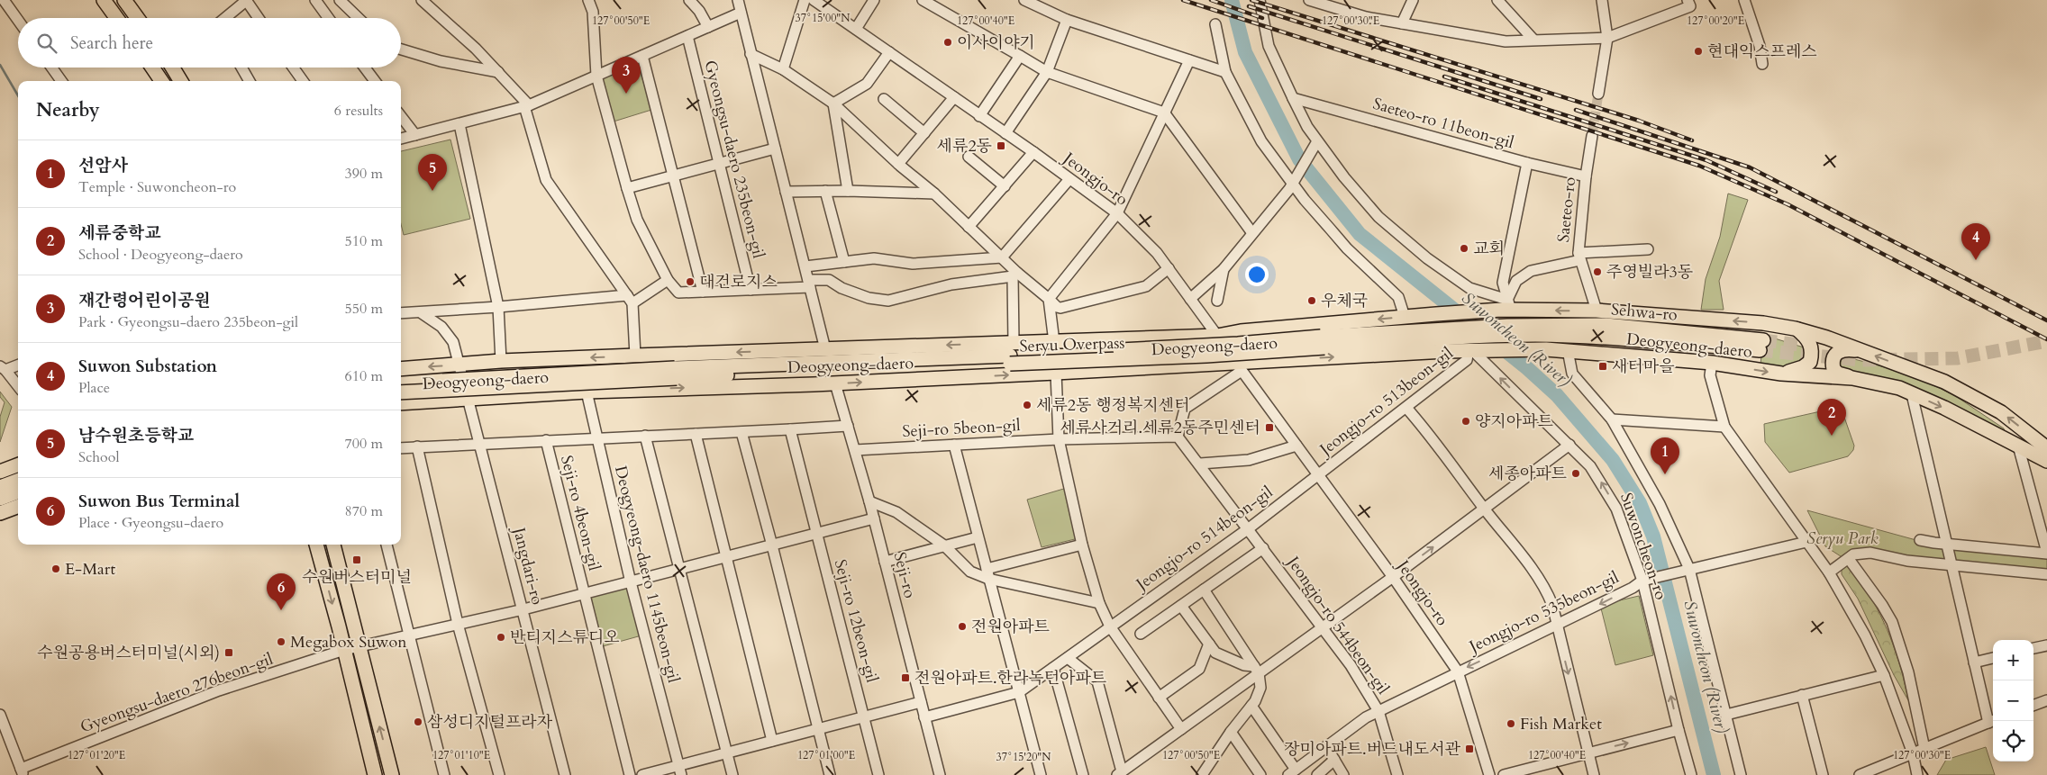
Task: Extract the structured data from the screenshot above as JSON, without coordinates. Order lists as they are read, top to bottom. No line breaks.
{"streets":{"main road":["Sehwa-ro","Seryu Overpass","Deogyeong-daero"],"street":["Saeteo-ro 11beon-gil","Gyeongsu-daero 235beon-gil","Jeongjo-ro","Saeteo-ro","Jeongjo-ro 513beon-gil","Seji-ro 5beon-gil","Seji-ro 4beon-gil","Jeongjo-ro 514beon-gil","Suwoncheon-ro","Jangdari-ro","Deogyeong-daero 1145beon-gil","Seji-ro","Jeongjo-ro 535beon-gil","Seji-ro 12beon-gil","Jeongjo-ro 544beon-gil","Gyeongsu-daero 276beon-gil"]},"crossings":[["Saeteo-ro 11beon-gil","Saeteo-ro"],["Jeongjo-ro","Deogyeong-daero"],["Jeongjo-ro","Jeongjo-ro 513beon-gil"],["Jeongjo-ro","Jeongjo-ro 514beon-gil"],["Jeongjo-ro","Jeongjo-ro 535beon-gil"],["Saeteo-ro","Deogyeong-daero"],["Seryu Overpass","Deogyeong-daero"],["Deogyeong-daero","Jeongjo-ro 513beon-gil"],["Deogyeong-daero","Suwoncheon-ro"],["Deogyeong-daero","Jangdari-ro"],["Deogyeong-daero","Deogyeong-daero 1145beon-gil"],["Deogyeong-daero","Seji-ro"],["Jeongjo-ro 513beon-gil","Jeongjo-ro 514beon-gil"],["Jeongjo-ro 513beon-gil","Suwoncheon-ro"],["Seji-ro 5beon-gil","Seji-ro"],["Seji-ro 4beon-gil","Jangdari-ro"],["Seji-ro 4beon-gil","Deogyeong-daero 1145beon-gil"],["Seji-ro 4beon-gil","Seji-ro"],["Jeongjo-ro 514beon-gil","Jeongjo-ro 544beon-gil"],["Suwoncheon-ro","Jeongjo-ro 535beon-gil"],["Jangdari-ro","Gyeongsu-daero 276beon-gil"],["Jeongjo-ro 535beon-gil","Jeongjo-ro 544beon-gil"]],"one_way":["Jeongjo-ro 535beon-gil"],"water":["Suwoncheon (River)"],"parks":["Seryu Park"],"places":{"other":["이사이야기","현대익스프레스","교회","주영빌라3동","대건로지스","우체국","세류2동 행정복지센터","양지아파트","세종아파트","E-Mart","전원아파트","반티지스튜디오","Megabox Suwon","삼성디지털프라자","Fish Market"],"transit":["세류2동","새터마을","세류사거리.세류2동주민센터","수원버스터미널","수원공용버스터미널(시외)","전원아파트.한라녹턴아파트","장미아파트.버드내도서관"]},"page":{"search":"Search here","pins":["3","5","4","2","1","6"],"heading":["Nearby","6 results"],"list":[{"mark":"1","name":"선암사","note":"Temple · Suwoncheon-ro","value":"390 m"},{"mark":"2","name":"세류중학교","note":"School · Deogyeong-daero","value":"510 m"},{"mark":"3","name":"재간령어린이공원","note":"Park · Gyeongsu-daero 235beon-gil","value":"550 m"},{"mark":"4","name":"Suwon Substation","note":"Place","value":"610 m"},{"mark":"5","name":"남수원초등학교","note":"School","value":"700 m"},{"mark":"6","name":"Suwon Bus Terminal","note":"Place · Gyeongsu-daero","value":"870 m"}],"map_buttons":["+","−"]},"coordinates":["37°15'00\"N","127°00'50\"E","127°00'40\"E","127°00'30\"E","127°00'20\"E","127°01'20\"E","127°01'10\"E","127°01'00\"E","37°15'20\"N"]}
